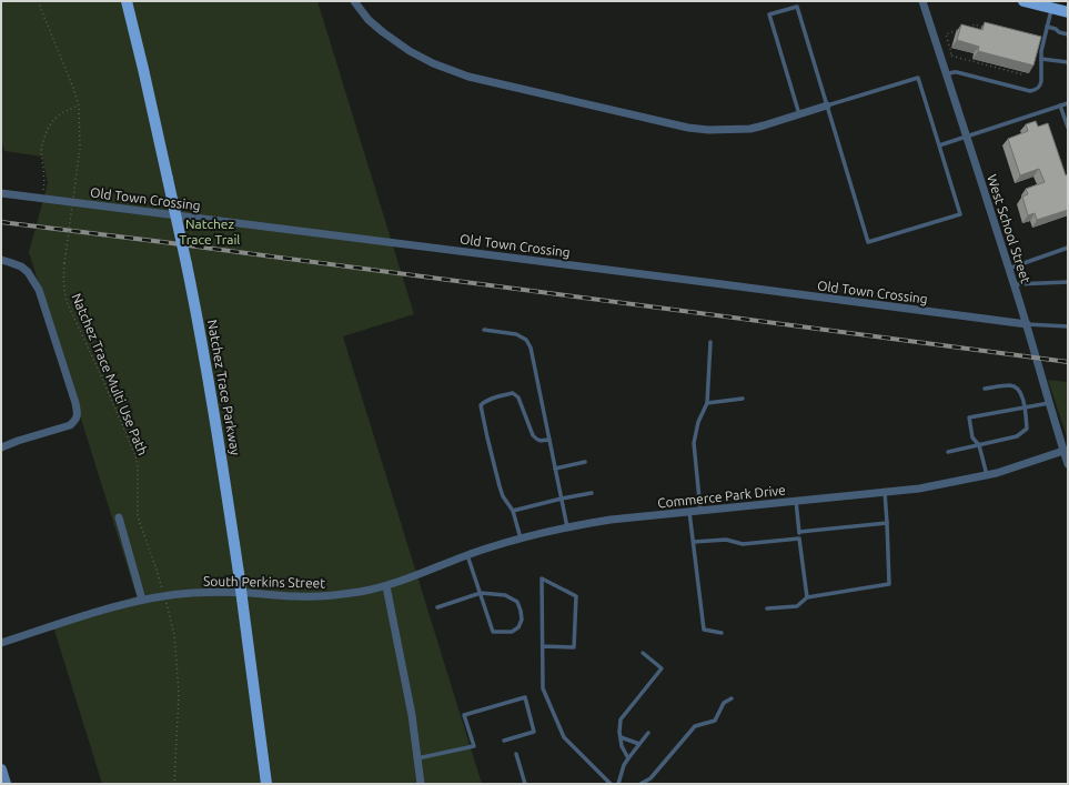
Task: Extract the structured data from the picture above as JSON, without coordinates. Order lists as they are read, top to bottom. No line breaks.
{"streets":{"main road":["Natchez Trace Parkway"],"street":["Old Town Crossing","West School Street","Commerce Park Drive","South Perkins Street"],"path":["Natchez Trace Multi Use Path"]},"crossings":[["Old Town Crossing","West School Street"],["West School Street","Commerce Park Drive"],["Natchez Trace Multi Use Path","South Perkins Street"],["Commerce Park Drive","South Perkins Street"]],"parks":["Natchez Trace Trail"]}
